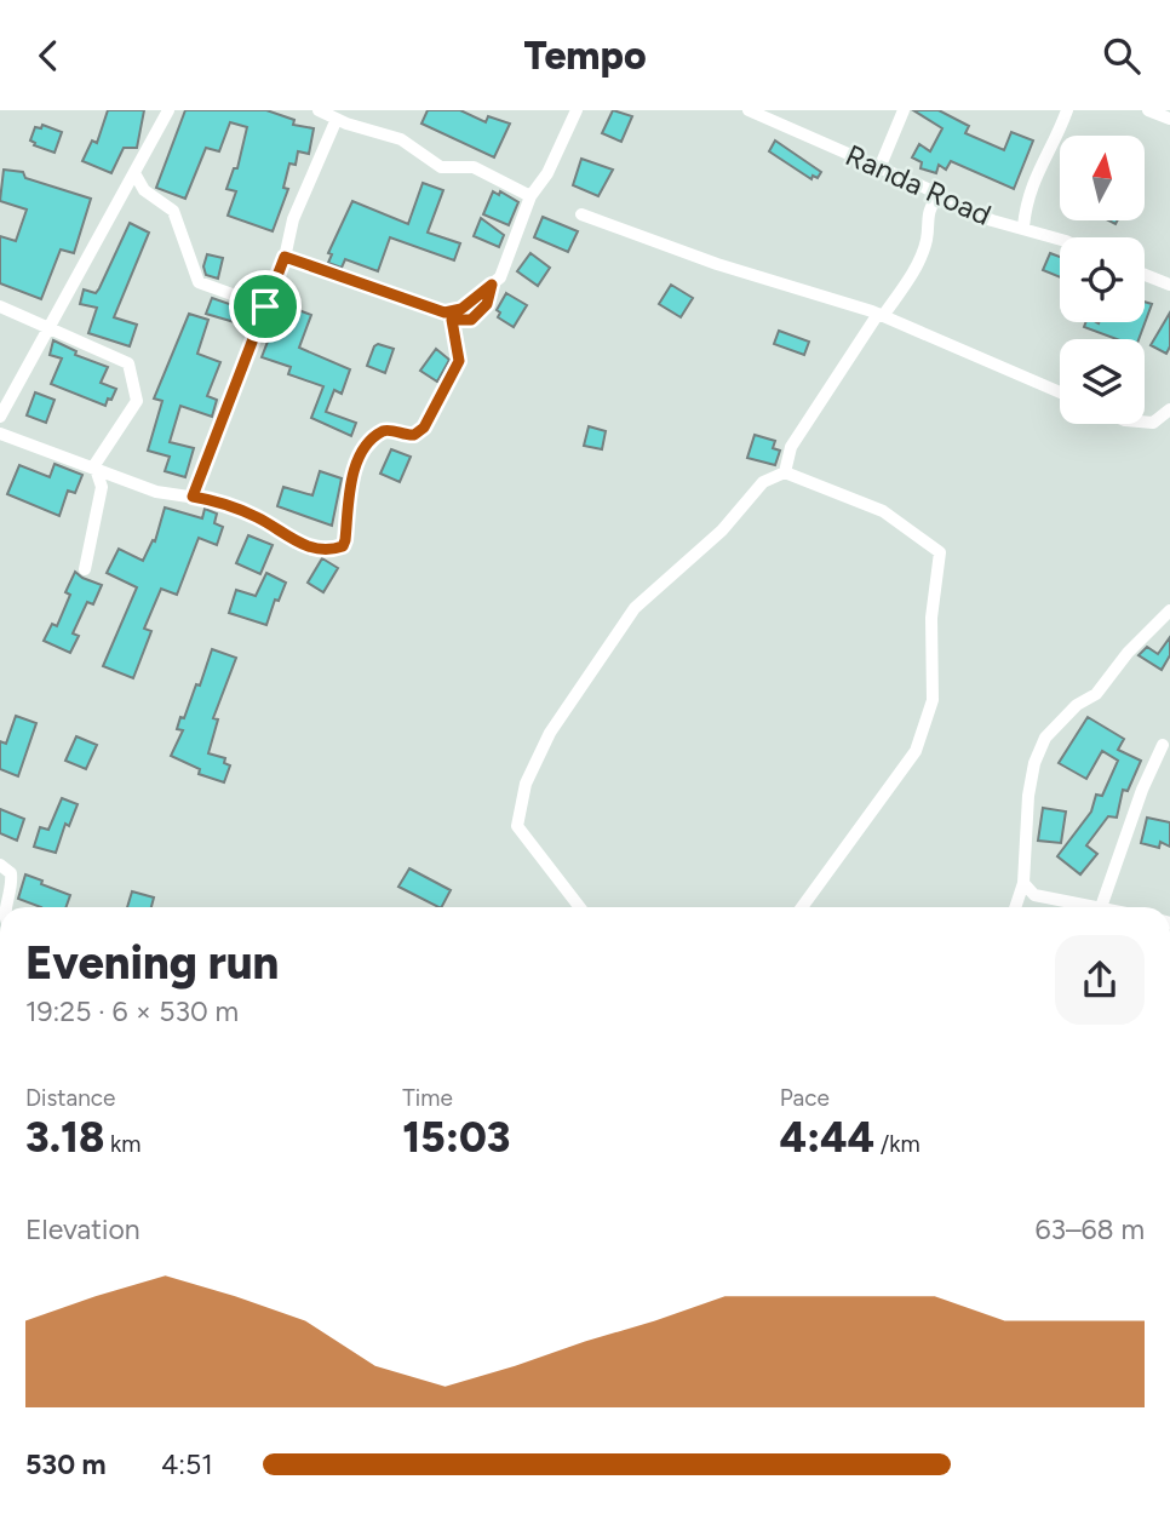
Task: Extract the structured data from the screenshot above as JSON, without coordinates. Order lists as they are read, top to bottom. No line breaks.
{"streets":{"street":["Randa Road"]},"north":"top","page":{"header":"Tempo","heading":["Evening run","19:25 · 6 × 530 m"],"stats":[["Distance","3.18 km"],["Time","15:03"],["Pace","4:44 /km"]],"chart":["Elevation","63–68 m"],"list":[{"name":"530 m","note":"4:51"}]}}
